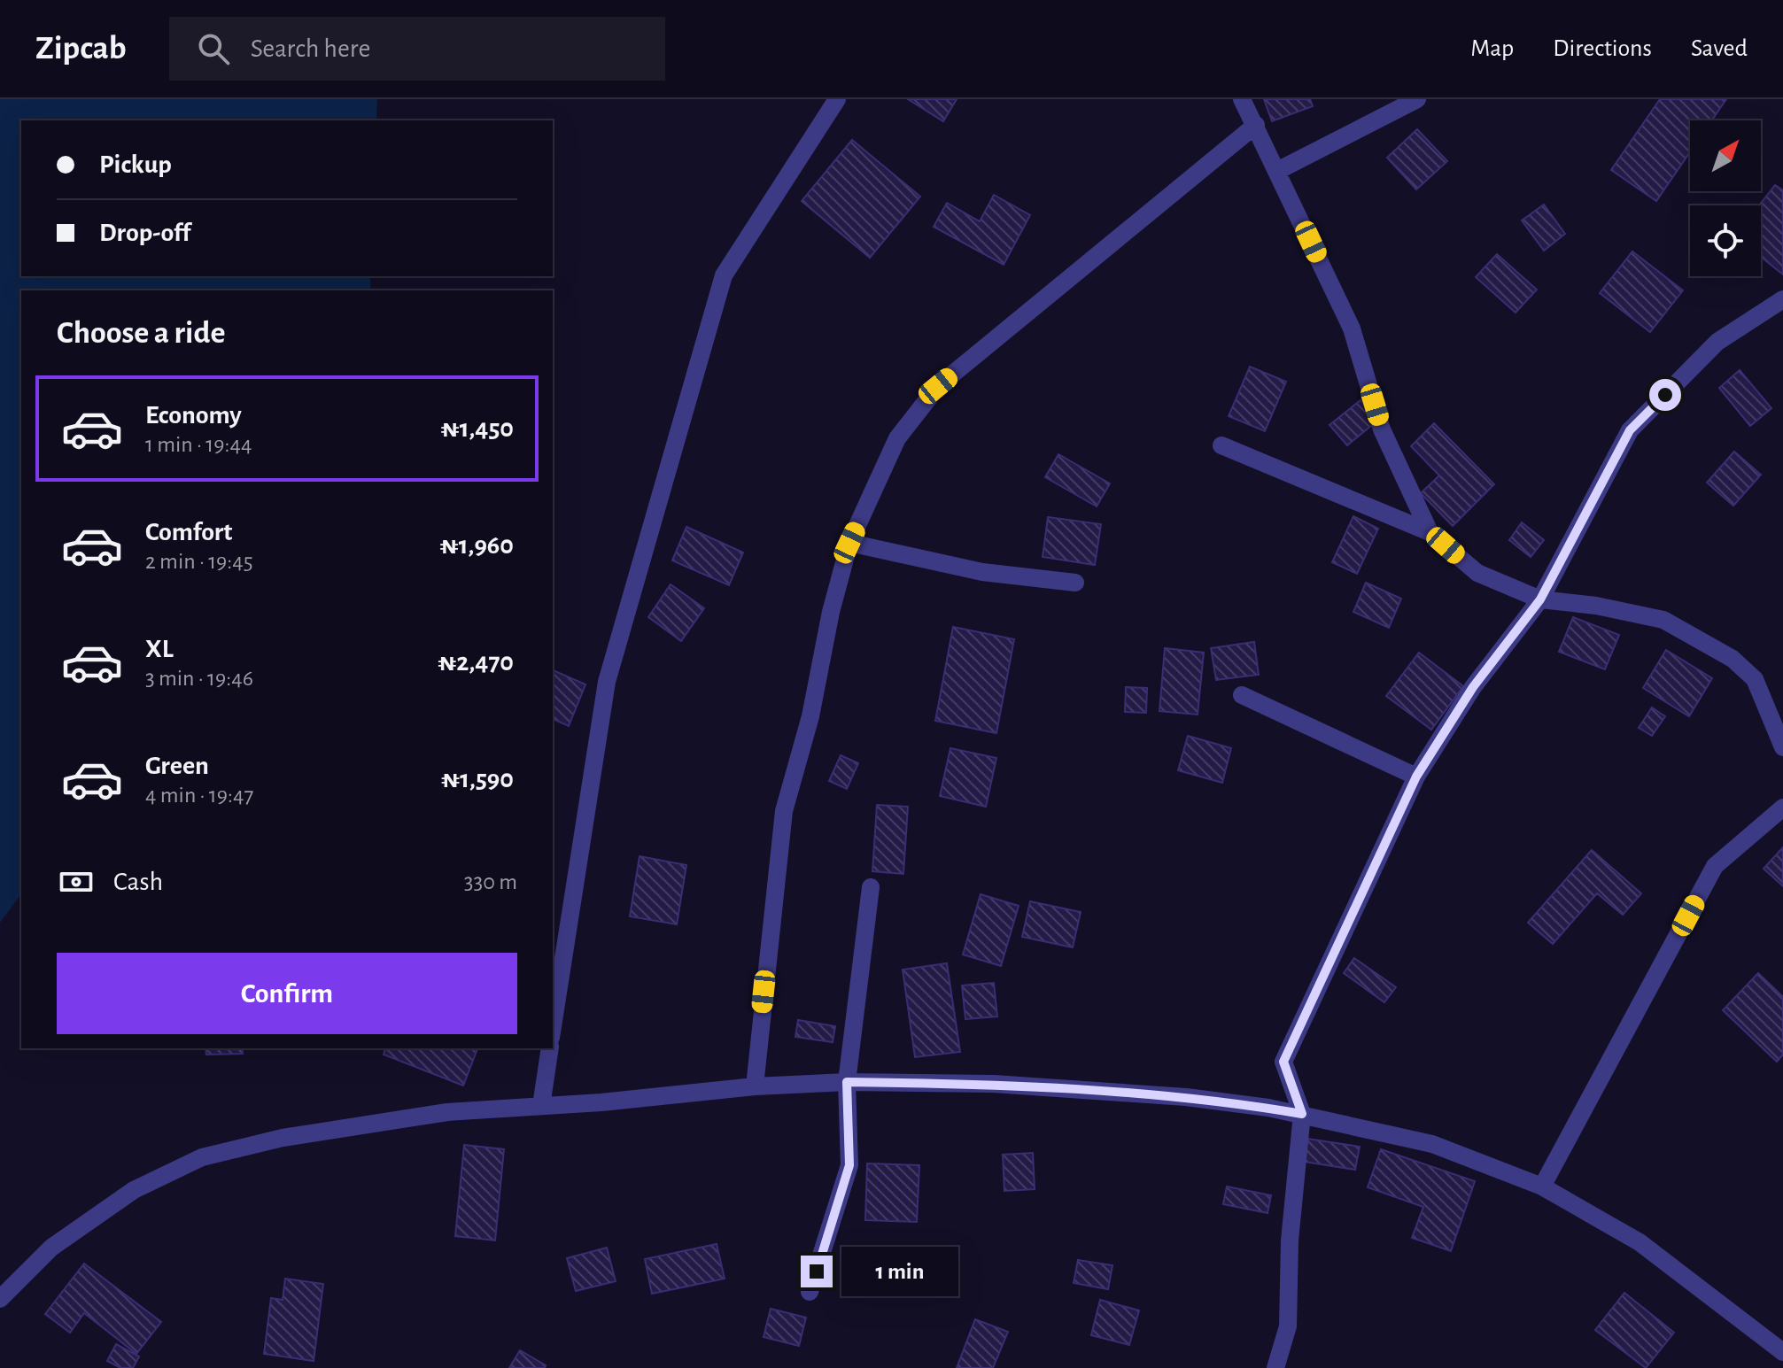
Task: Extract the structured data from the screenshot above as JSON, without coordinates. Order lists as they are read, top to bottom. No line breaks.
{"north":"top right","page":{"header":"Zipcab","search":"Search here","nav":["Map","Directions","Saved"],"banner":["Pickup","Drop-off"],"heading":"Choose a ride","list":[{"name":"Economy","note":"1 min · 19:44","value":"₦1,450"},{"name":"Comfort","note":"2 min · 19:45","value":"₦1,960"},{"name":"XL","note":"3 min · 19:46","value":"₦2,470"},{"name":"Green","note":"4 min · 19:47","value":"₦1,590"}],"pay":["Cash","330 m"],"buttons":"Confirm","bubble":"1 min"}}
